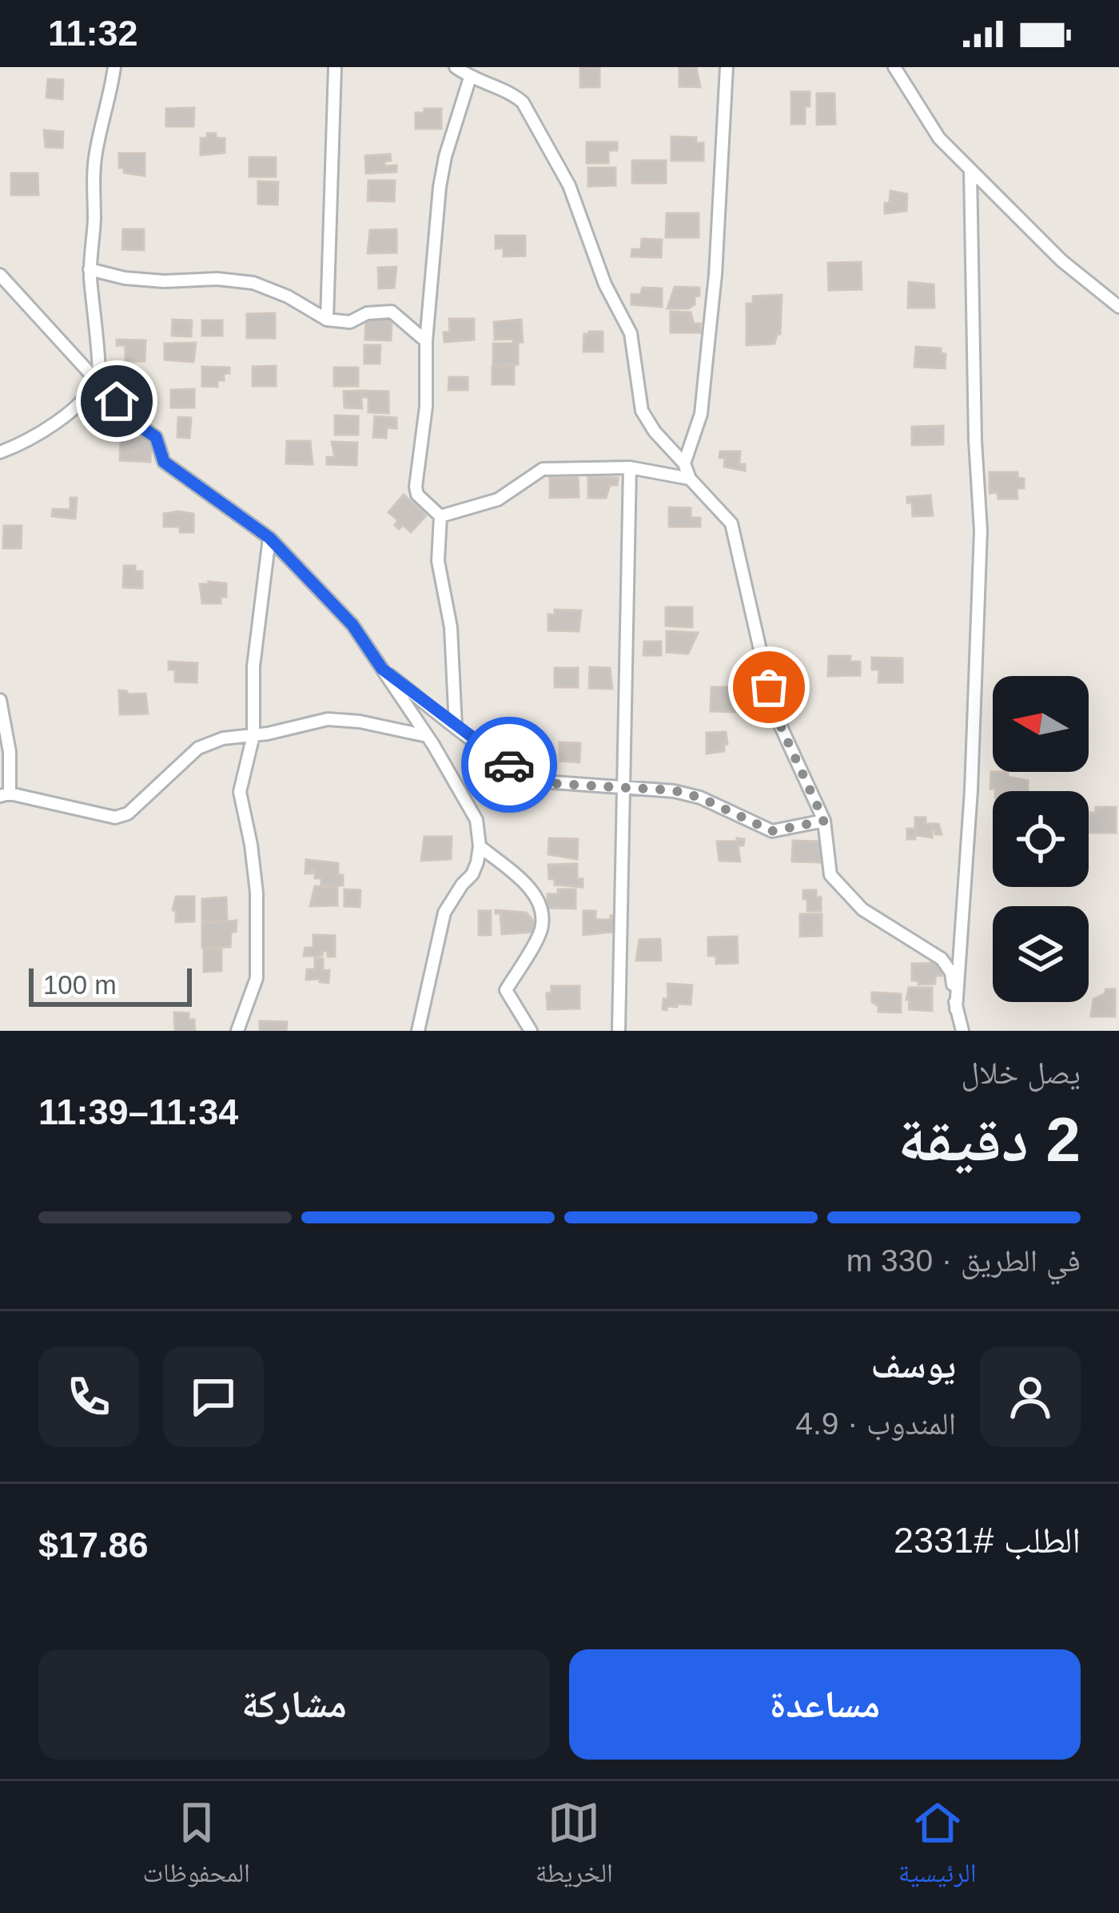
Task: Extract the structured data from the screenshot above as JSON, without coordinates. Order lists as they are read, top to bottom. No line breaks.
{"scale_bar":"100 m","north":"left","page":{"status":"11:32","scale":"100 m","heading":["2 دقيقة","يصل خلال","11:34–11:39"],"panel":["يوسف","المندوب · 4.9","الطلب #2331","$17.86"],"bar":"في الطريق · 330 m","buttons":["مساعدة","مشاركة"],"tabs":["الرئيسية","الخريطة","المحفوظات"]}}
